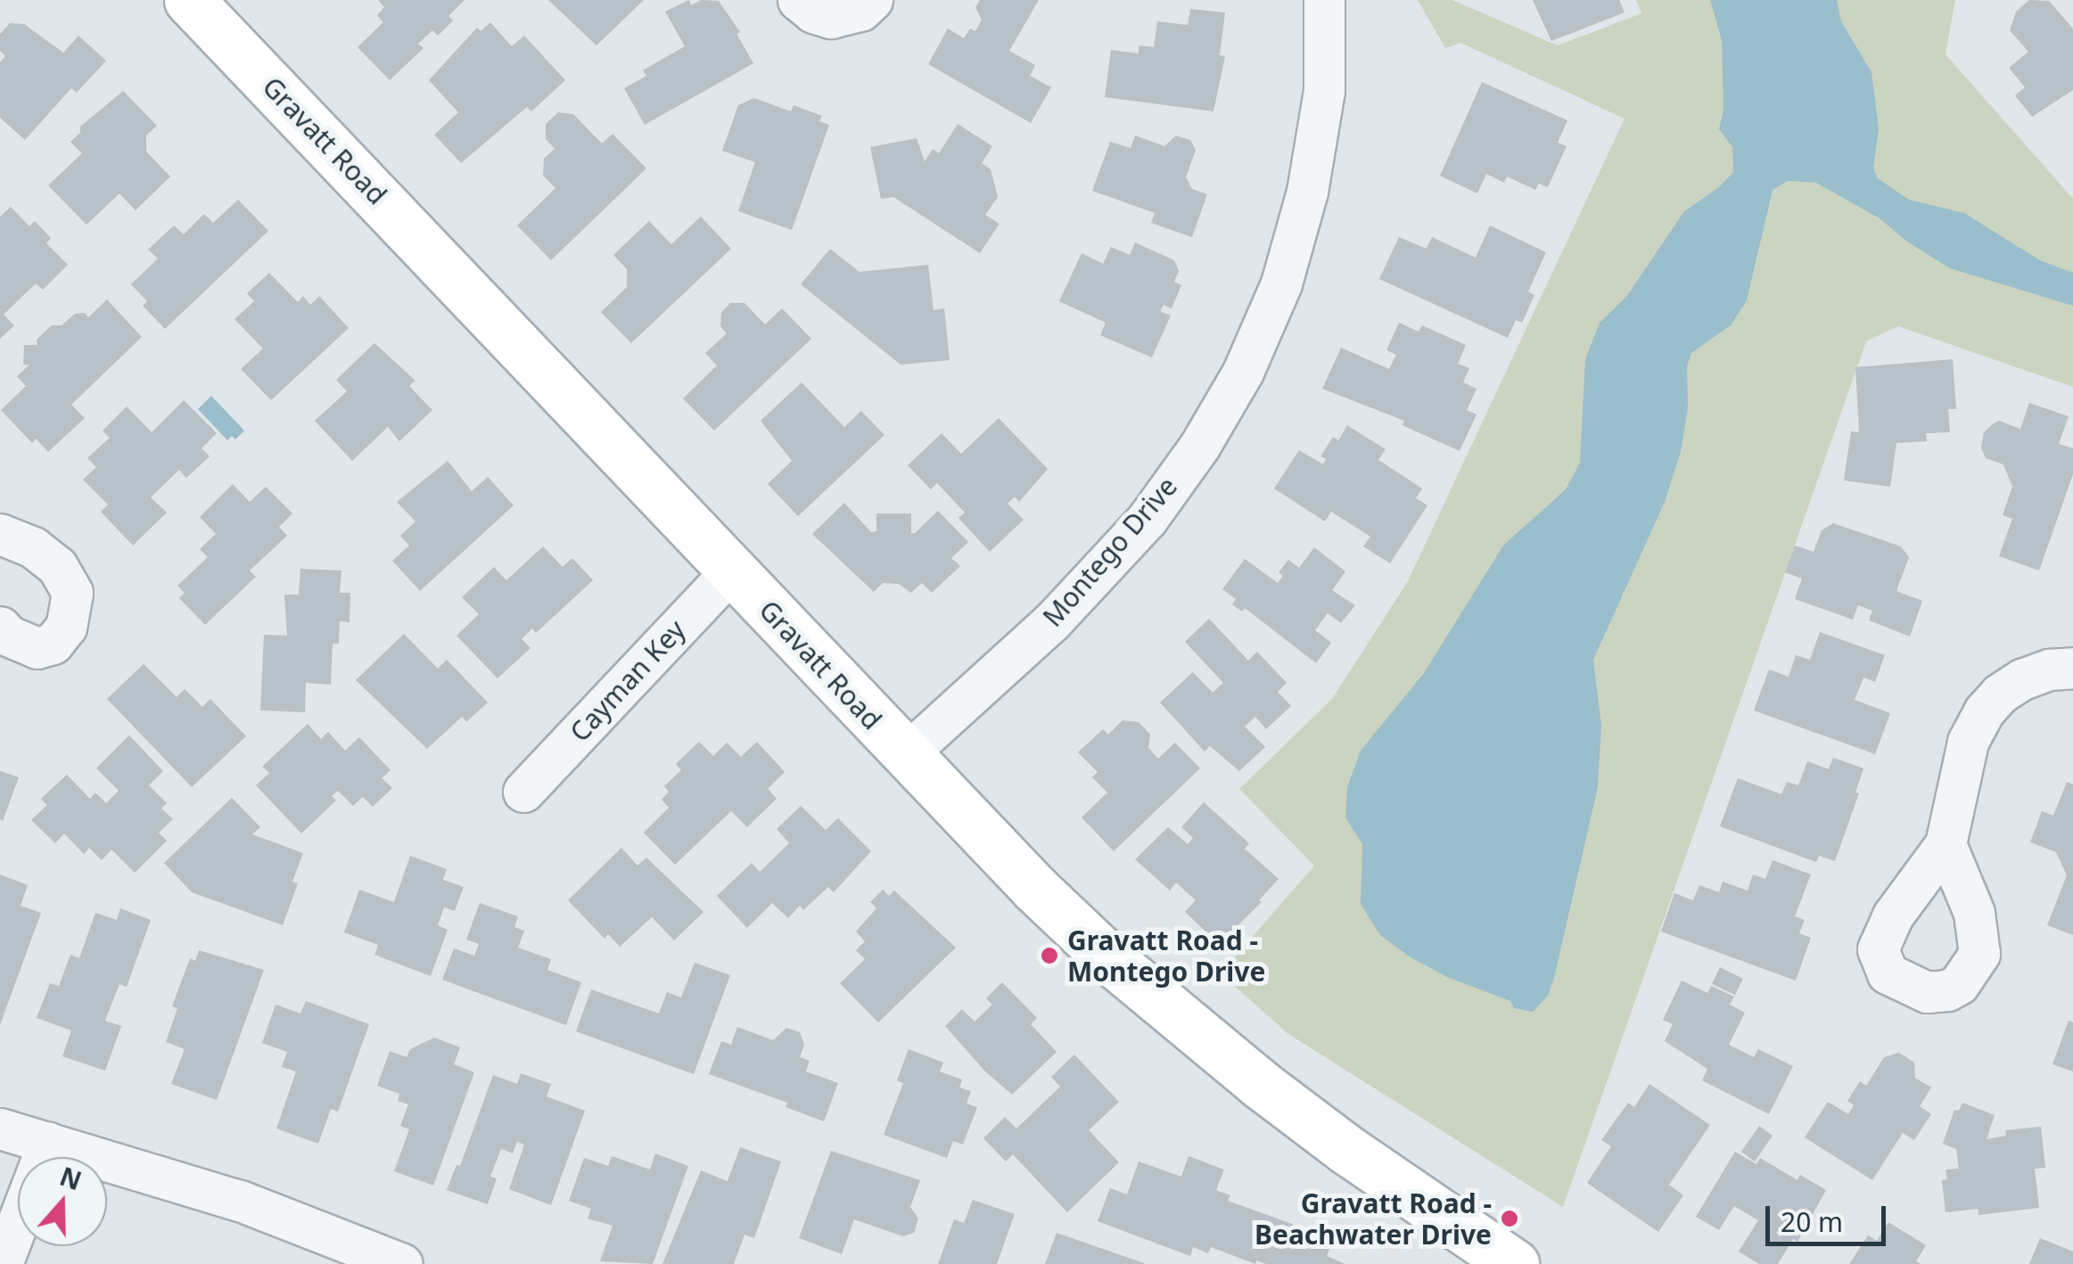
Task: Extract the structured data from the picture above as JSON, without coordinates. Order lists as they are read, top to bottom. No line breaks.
{"streets":{"street":["Gravatt Road","Montego Drive","Cayman Key"]},"crossings":[["Gravatt Road","Montego Drive"],["Gravatt Road","Cayman Key"]],"places":["Gravatt Road - Montego Drive","Gravatt Road - Beachwater Drive"],"scale_bar":"20 m","north":"top"}
